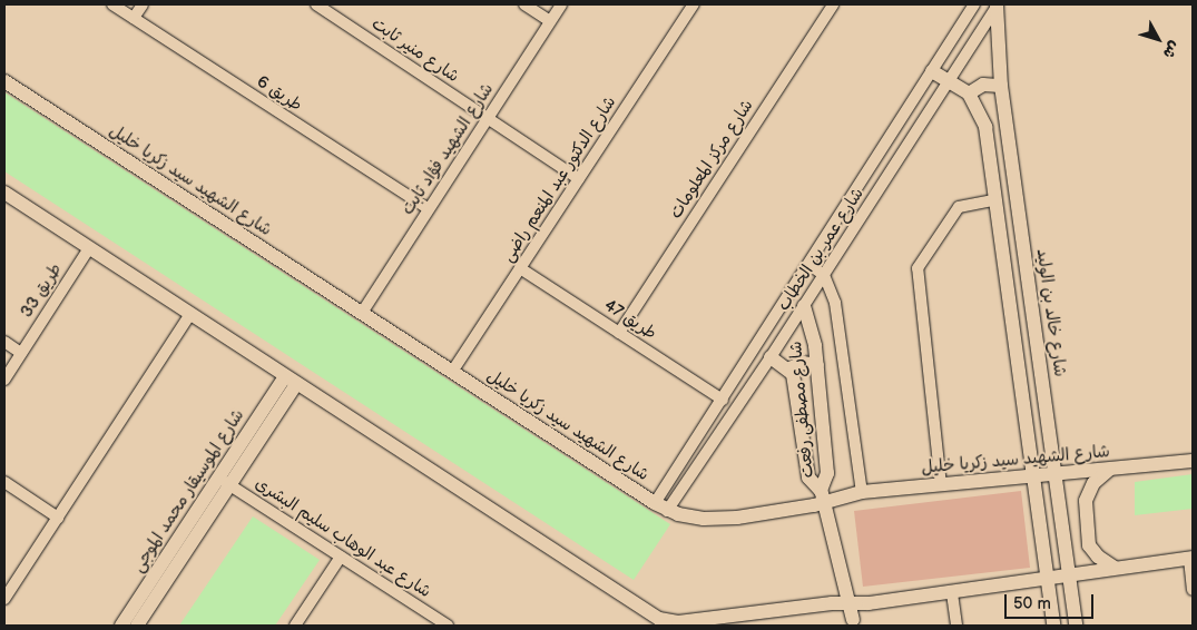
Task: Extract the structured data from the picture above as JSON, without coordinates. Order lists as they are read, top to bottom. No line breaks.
{"streets":{"street":["شارع منير ثابت","طريق 6","شارع الشهيد فؤاد ثابت","شارع مركز المعلومات","شارع الدكتور عبد المنعم راضى","شارع الشهيد سيد زكريا خليل","شارع عمر بن الخطاب","طريق 33","شارع خالد بن الوليد","طريق 47","شارع مصطفى رفعت","شارع الموسيقار محمد الموجى","شارع عبد الوهاب سليم البشرى"]},"crossings":[["شارع منير ثابت","شارع الشهيد فؤاد ثابت"],["شارع منير ثابت","شارع الدكتور عبد المنعم راضى"],["طريق 6","شارع الشهيد فؤاد ثابت"],["شارع الشهيد فؤاد ثابت","شارع الشهيد سيد زكريا خليل"],["شارع مركز المعلومات","طريق 47"],["شارع الدكتور عبد المنعم راضى","شارع الشهيد سيد زكريا خليل"],["شارع الدكتور عبد المنعم راضى","طريق 47"],["شارع الشهيد سيد زكريا خليل","شارع عمر بن الخطاب"],["شارع الشهيد سيد زكريا خليل","شارع خالد بن الوليد"],["شارع الشهيد سيد زكريا خليل","شارع مصطفى رفعت"],["شارع عمر بن الخطاب","شارع خالد بن الوليد"],["شارع عمر بن الخطاب","طريق 47"],["شارع عمر بن الخطاب","شارع مصطفى رفعت"],["شارع الموسيقار محمد الموجى","شارع عبد الوهاب سليم البشرى"]],"scale_bar":"50 m","north":"bottom right"}
